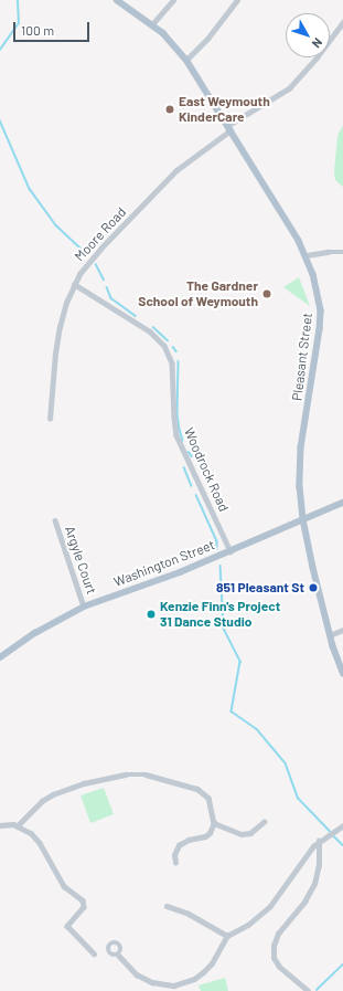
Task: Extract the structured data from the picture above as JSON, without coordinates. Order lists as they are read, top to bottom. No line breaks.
{"streets":{"main road":["Pleasant Street","Washington Street"],"street":["Moore Road","Woodrock Road","Argyle Court"]},"crossings":[["Moore Road","Pleasant Street"],["Moore Road","Woodrock Road"],["Pleasant Street","Washington Street"],["Woodrock Road","Washington Street"],["Argyle Court","Washington Street"]],"places":["East Weymouth KinderCare","The Gardner School of Weymouth","851 Pleasant St","Kenzie Finn's Project 31 Dance Studio"],"scale_bar":"100 m","north":"bottom right"}
